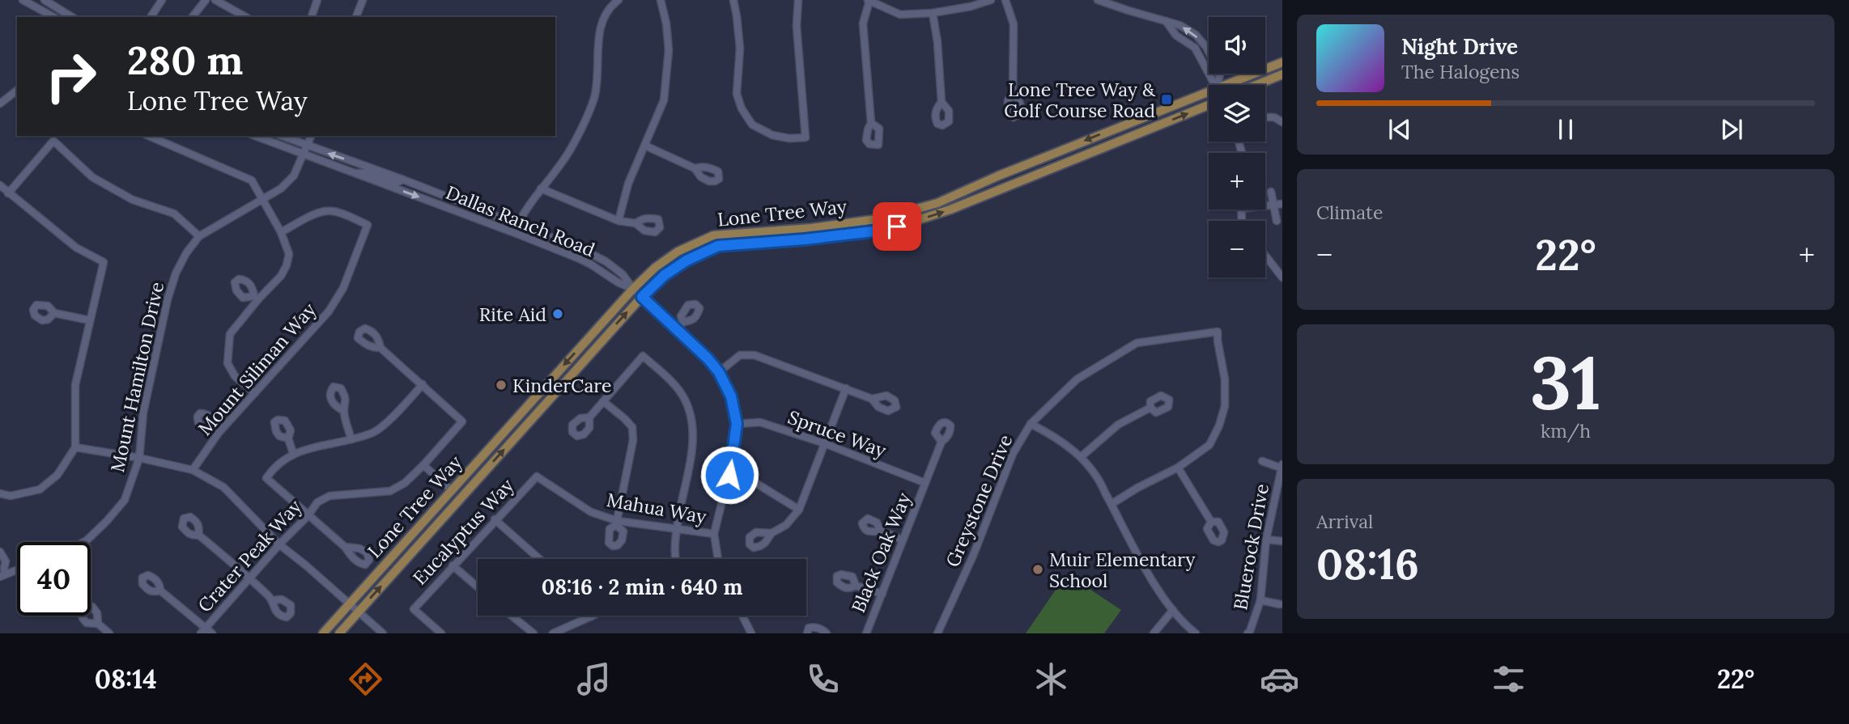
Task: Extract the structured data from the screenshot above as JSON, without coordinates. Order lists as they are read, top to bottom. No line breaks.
{"streets":{"main road":["Lone Tree Way"],"street":["Dallas Ranch Road","Mount Siliman Way","Mount Hamilton Drive","Spruce Way","Greystone Drive","Mahua Way","Eucalyptus Way","Bluerock Drive","Black Oak Way","Crater Peak Way"]},"crossings":[["Lone Tree Way","Dallas Ranch Road"],["Dallas Ranch Road","Mount Hamilton Drive"],["Spruce Way","Black Oak Way"],["Mahua Way","Eucalyptus Way"]],"places":{"transit":["Lone Tree Way & Golf Course Road"],"other":["Rite Aid","KinderCare","Muir Elementary School"]},"page":{"map_buttons":["+","−"],"turn":["280 m","Lone Tree Way"],"song":["Night Drive","The Halogens"],"tile":["Climate",["31","km/h"],["Arrival","08:16"]],"heat":["−","22°","+"],"limit":"40","trip":"08:16 · 2 min · 640 m","tabs":["08:14","22°"]}}
